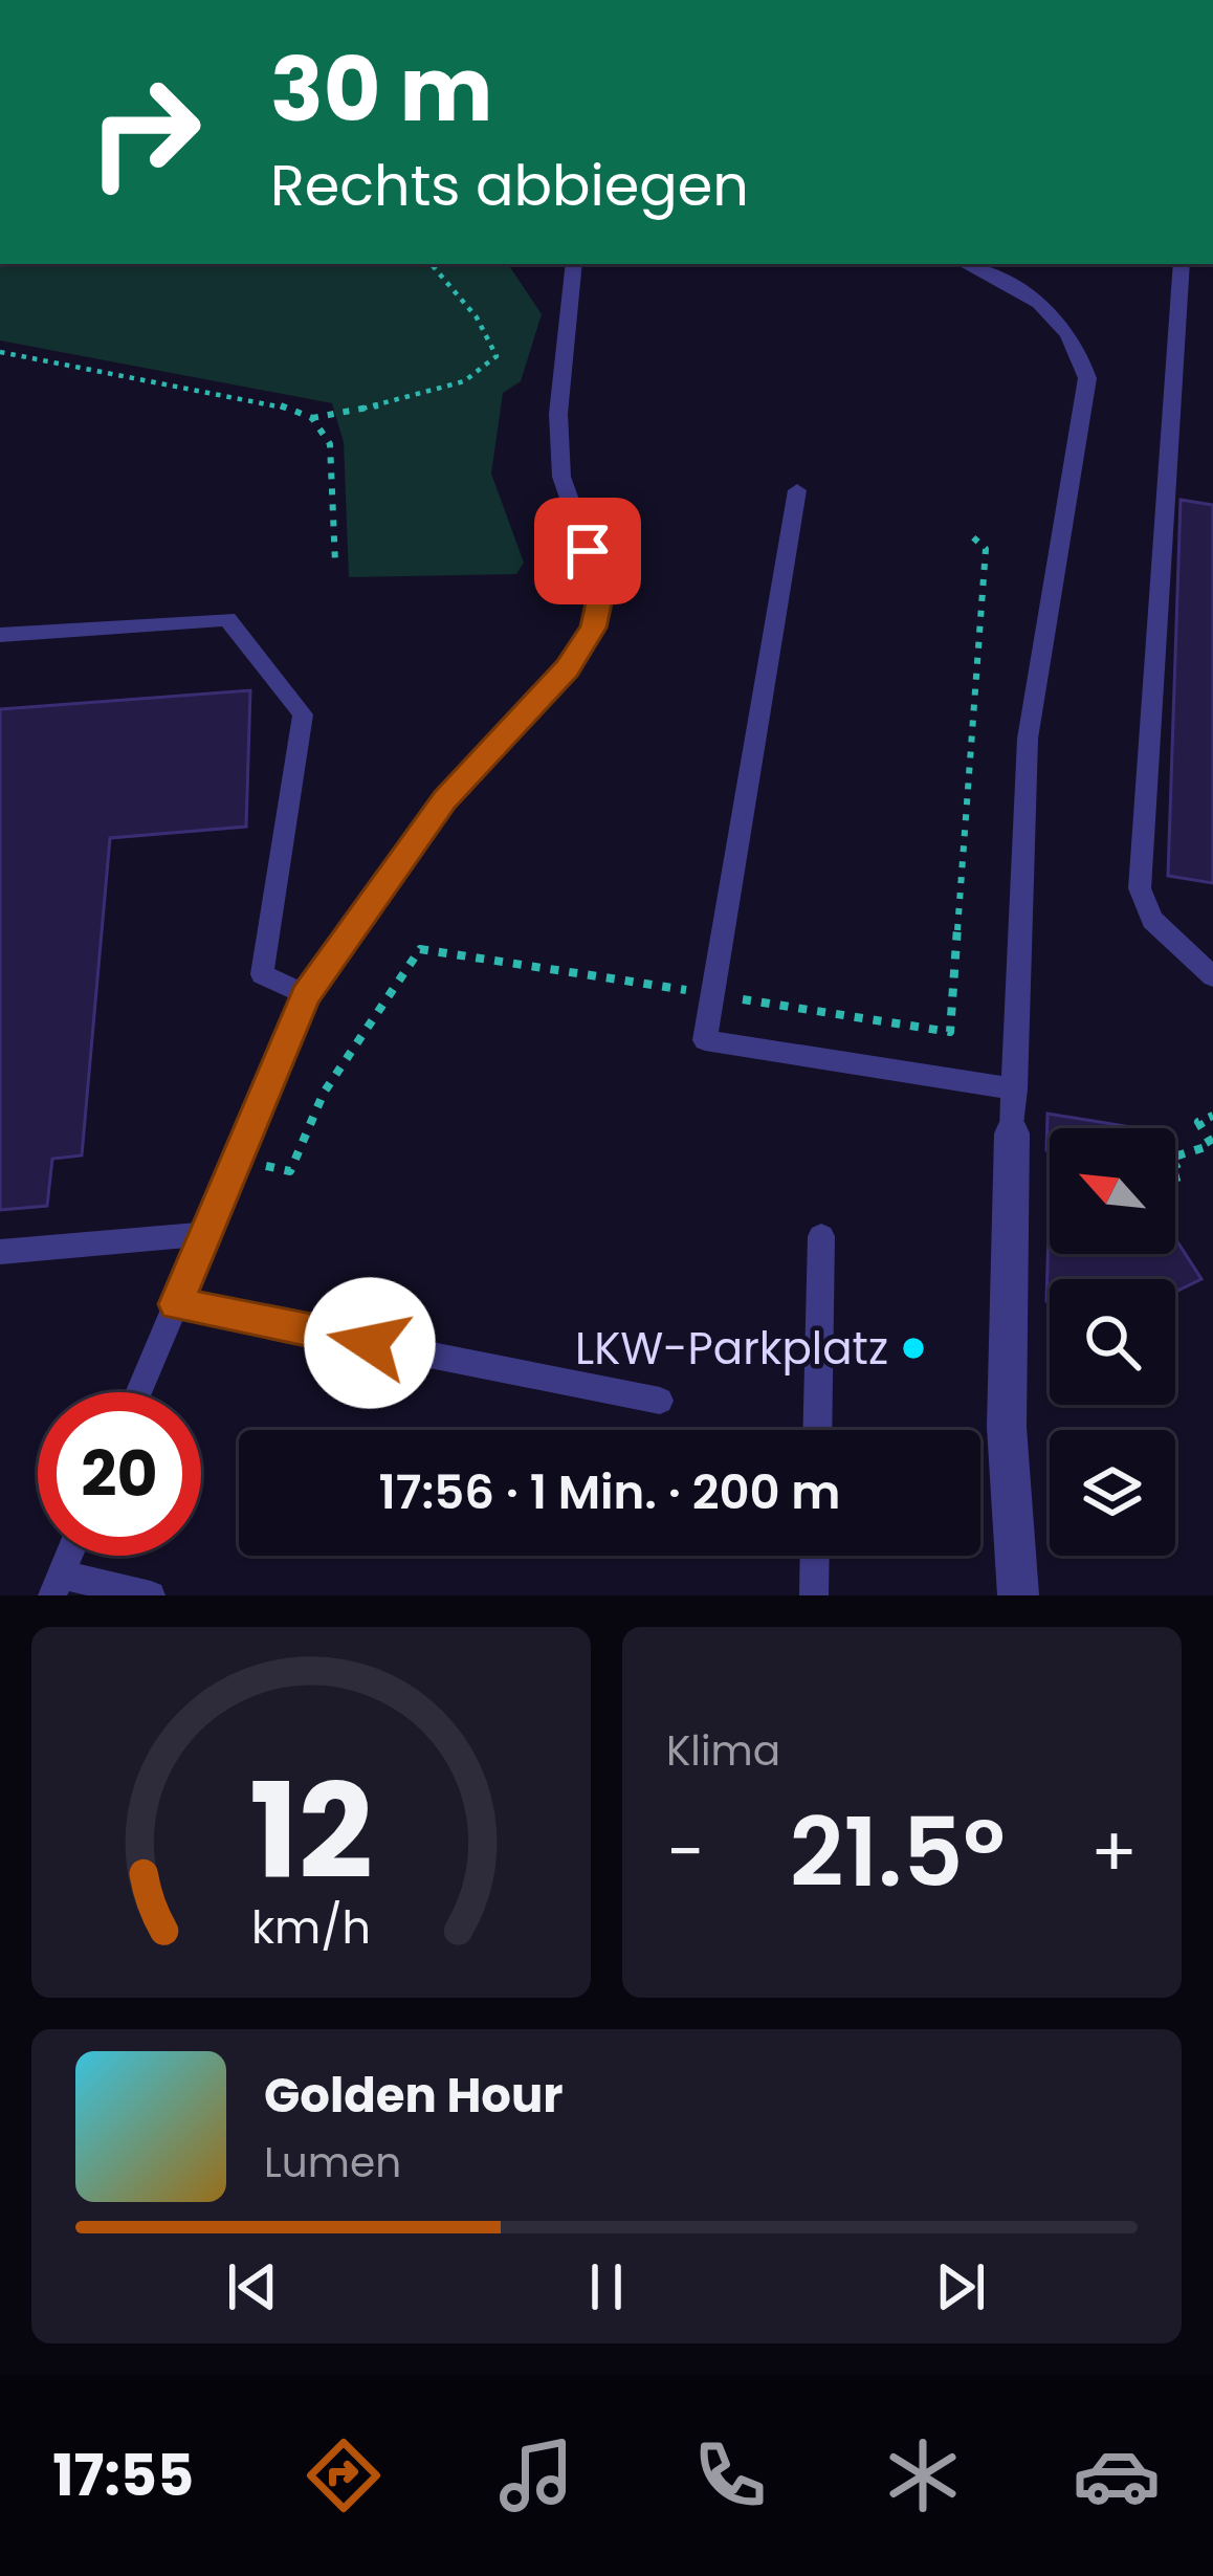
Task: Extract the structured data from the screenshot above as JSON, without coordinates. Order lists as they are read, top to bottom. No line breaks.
{"places":["LKW-Parkplatz"],"north":"top left","page":{"turn":["30 m","Rechts abbiegen"],"limit":"20","trip":"17:56 · 1 Min. · 200 m","tile":"Klima","heat":["−","21.5°","+"],"song":["Golden Hour","Lumen"],"tabs":"17:55","gauge":["12","km/h"]}}
